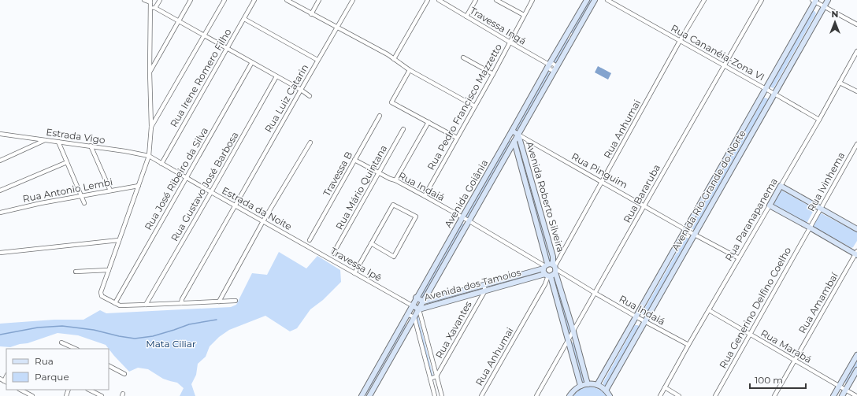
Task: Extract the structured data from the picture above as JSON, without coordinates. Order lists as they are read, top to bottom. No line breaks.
{"streets":{"street":["Travessa Ingá","Rua Cananéia-Zona VI","Rua Irene Romero Filho","Rua Luiz Catarin","Rua Pedro Francisco Mazzetto","Rua Anhumai","Estrada Vigo","Rua Pinguim","Travessa B","Rua José Ribeiro da Silva","Rua Ivinhema","Rua Gustavo José Barbosa","Rua Indaiá","Rua Mário Quintana","Rua Antonio Lembi","Avenida Rio Grande do Norte","Avenida Goiânia","Rua Bararuba","Avenida Roberto Silveira","Estrada da Noite","Rua Paranapanema","Travessa Ipê","Avenida dos Tamoios","Rua Amambaí","Rua Generino Delfino Coelho","Rua Xavantes","Rua Marabá"]},"crossings":[["Travessa Ingá","Rua Pedro Francisco Mazzetto"],["Travessa Ingá","Avenida Goiânia"],["Rua Cananéia-Zona VI","Rua Anhumai"],["Rua Cananéia-Zona VI","Avenida Rio Grande do Norte"],["Rua Cananéia-Zona VI","Rua Bararuba"],["Rua Cananéia-Zona VI","Rua Paranapanema"],["Rua Irene Romero Filho","Estrada da Noite"],["Rua Luiz Catarin","Estrada da Noite"],["Rua Pedro Francisco Mazzetto","Rua Indaiá"],["Rua Anhumai","Rua Pinguim"],["Rua Anhumai","Rua Indaiá"],["Rua Anhumai","Avenida Roberto Silveira"],["Rua Anhumai","Avenida dos Tamoios"],["Estrada Vigo","Estrada da Noite"],["Rua Pinguim","Avenida Rio Grande do Norte"],["Rua Pinguim","Avenida Goiânia"],["Rua Pinguim","Rua Bararuba"],["Rua Pinguim","Avenida Roberto Silveira"],["Rua Pinguim","Rua Paranapanema"],["Travessa B","Rua Indaiá"],["Rua José Ribeiro da Silva","Estrada da Noite"],["Rua Ivinhema","Rua Generino Delfino Coelho"],["Rua Gustavo José Barbosa","Estrada da Noite"],["Rua Indaiá","Rua Mário Quintana"],["Rua Indaiá","Avenida Rio Grande do Norte"],["Rua Indaiá","Avenida Goiânia"],["Rua Indaiá","Rua Bararuba"],["Rua Indaiá","Avenida Roberto Silveira"],["Rua Indaiá","Rua Paranapanema"],["Rua Indaiá","Avenida dos Tamoios"],["Avenida Goiânia","Avenida Roberto Silveira"],["Avenida Goiânia","Travessa Ipê"],["Avenida Goiânia","Avenida dos Tamoios"],["Rua Bararuba","Avenida Roberto Silveira"],["Avenida Roberto Silveira","Avenida dos Tamoios"],["Estrada da Noite","Travessa Ipê"],["Rua Paranapanema","Rua Marabá"],["Avenida dos Tamoios","Rua Xavantes"],["Rua Amambaí","Rua Marabá"],["Rua Generino Delfino Coelho","Rua Marabá"]],"parks":["Mata Ciliar"],"legend":["Rua","Parque"],"scale_bar":"100 m","north":"top"}
